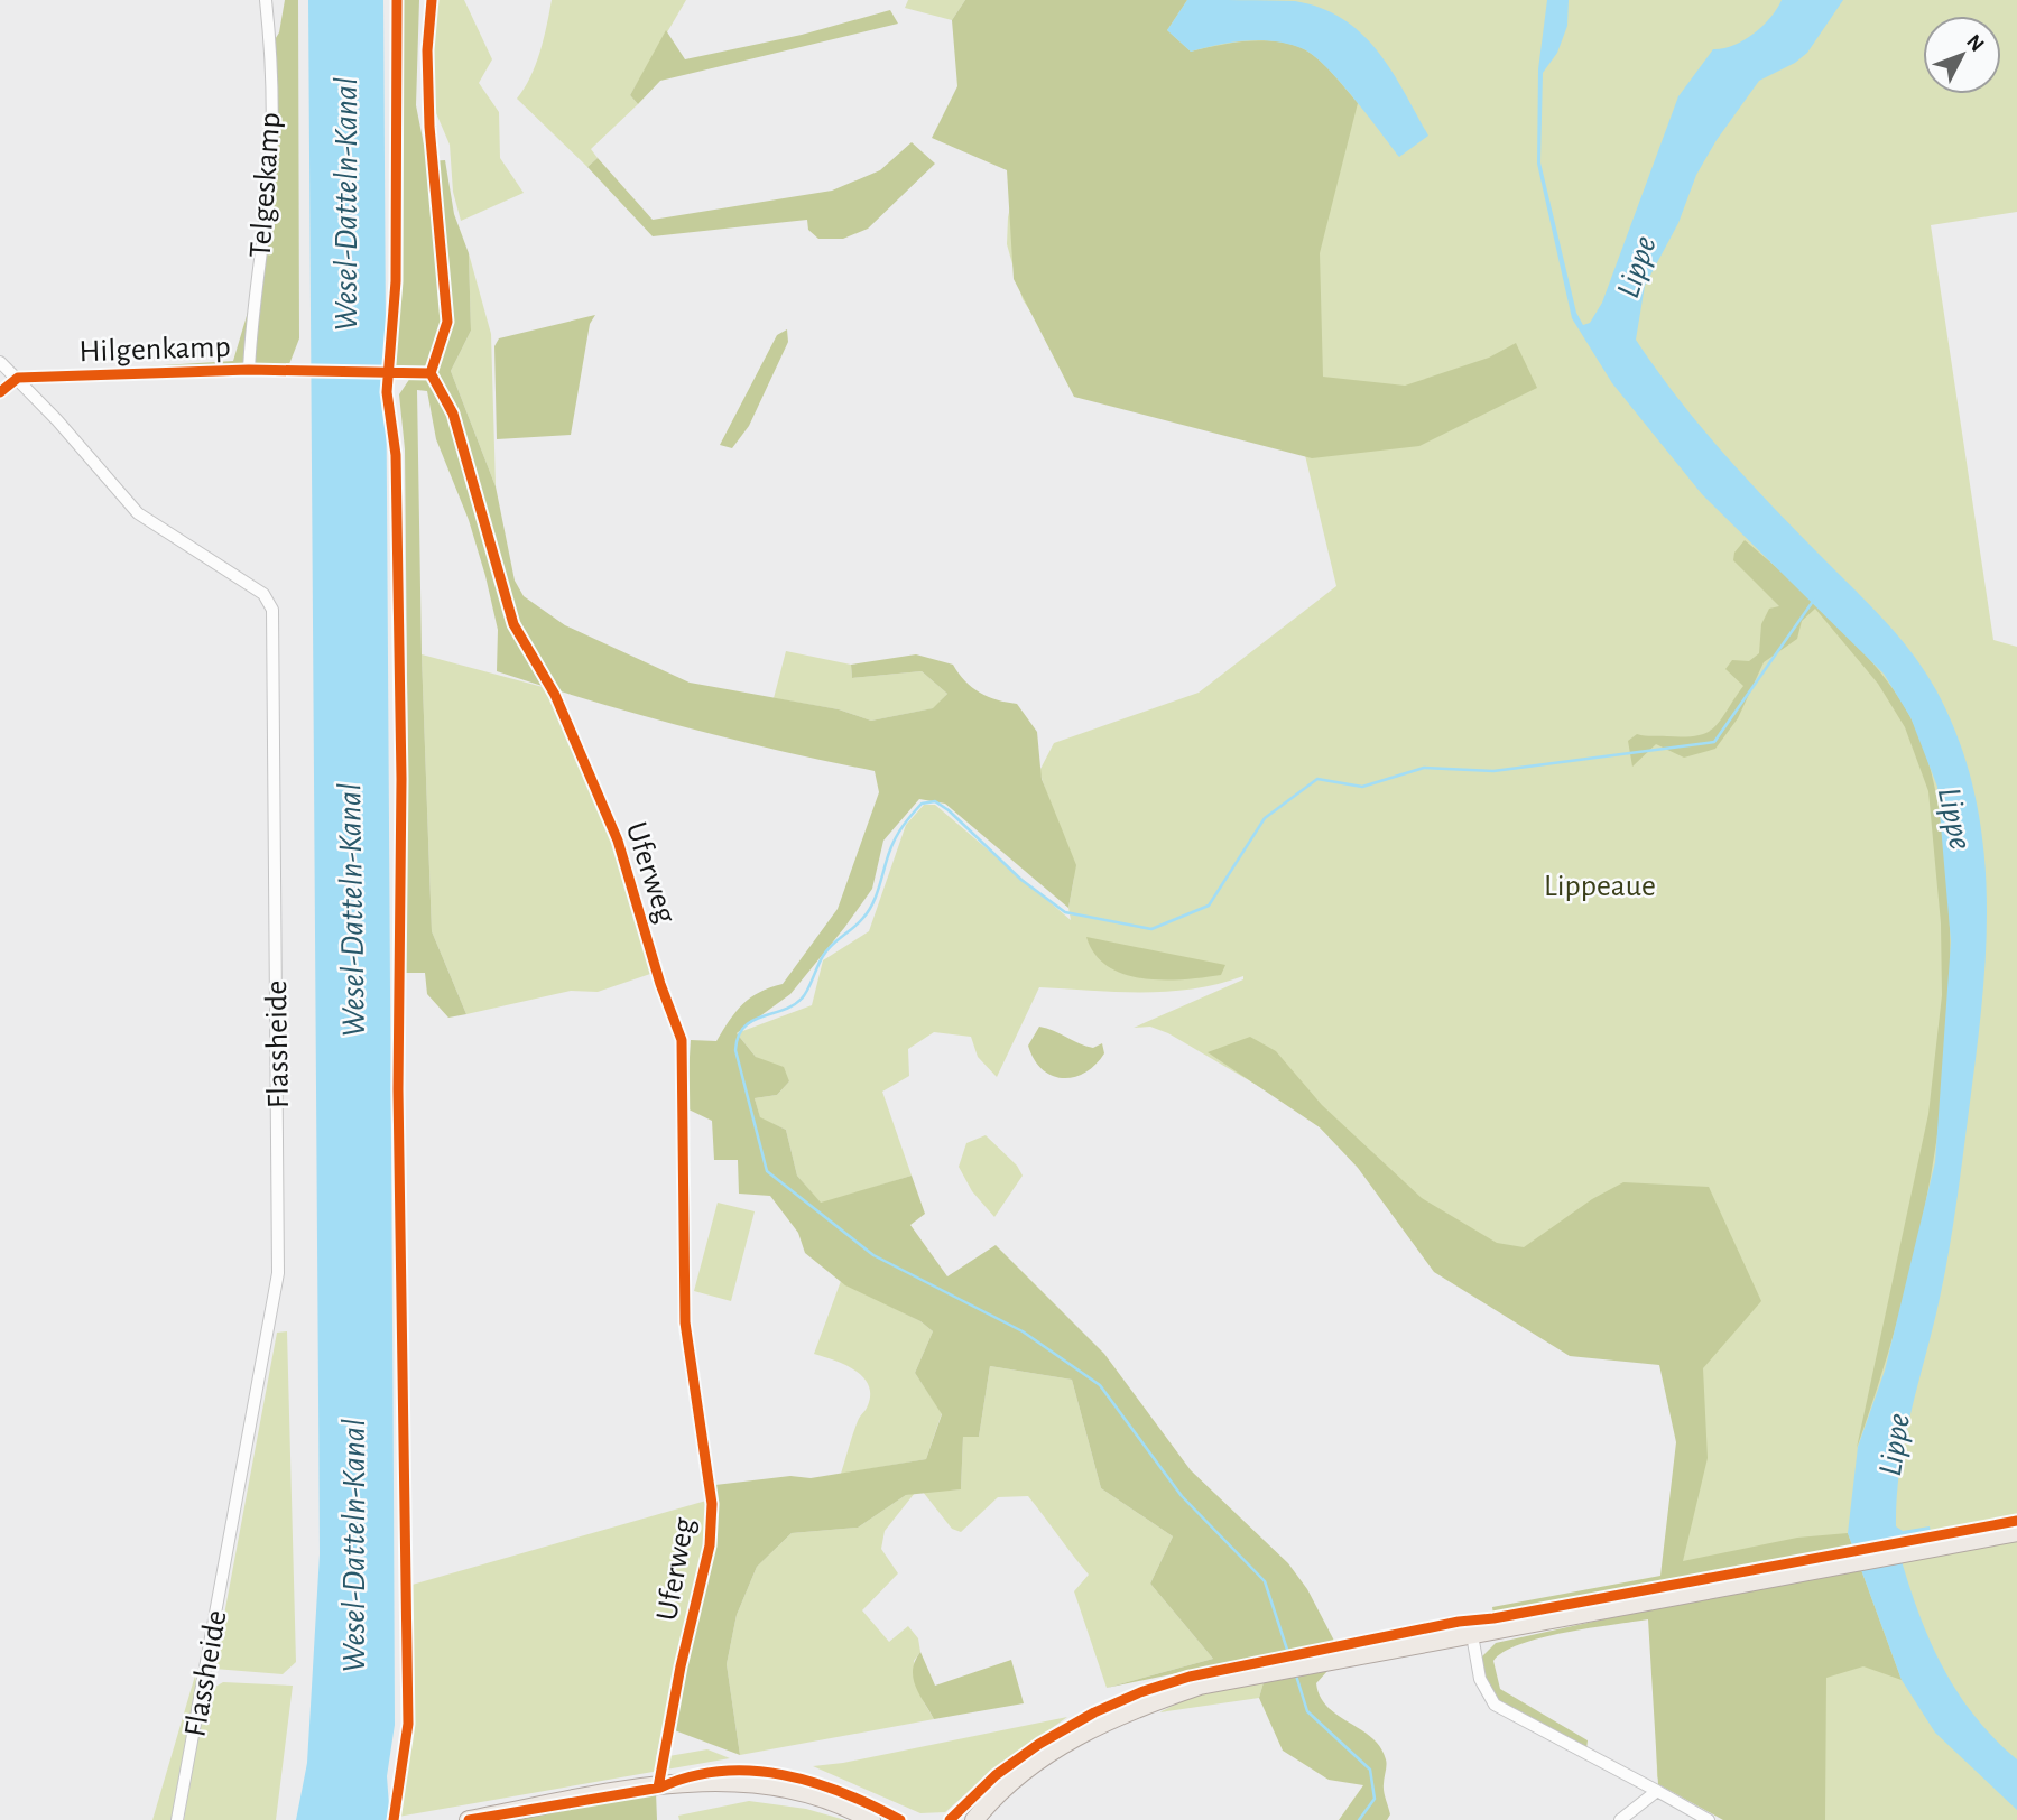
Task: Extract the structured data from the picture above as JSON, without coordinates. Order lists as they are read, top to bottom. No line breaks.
{"streets":{"street":["Telgeskamp","Hilgenkamp","Uferweg","Flassheide"]},"crossings":[["Telgeskamp","Hilgenkamp"],["Hilgenkamp","Uferweg"],["Hilgenkamp","Flassheide"]],"water":["Wesel-Datteln-Kanal","Lippe"],"parks":["Lippeaue"],"north":"top right"}
